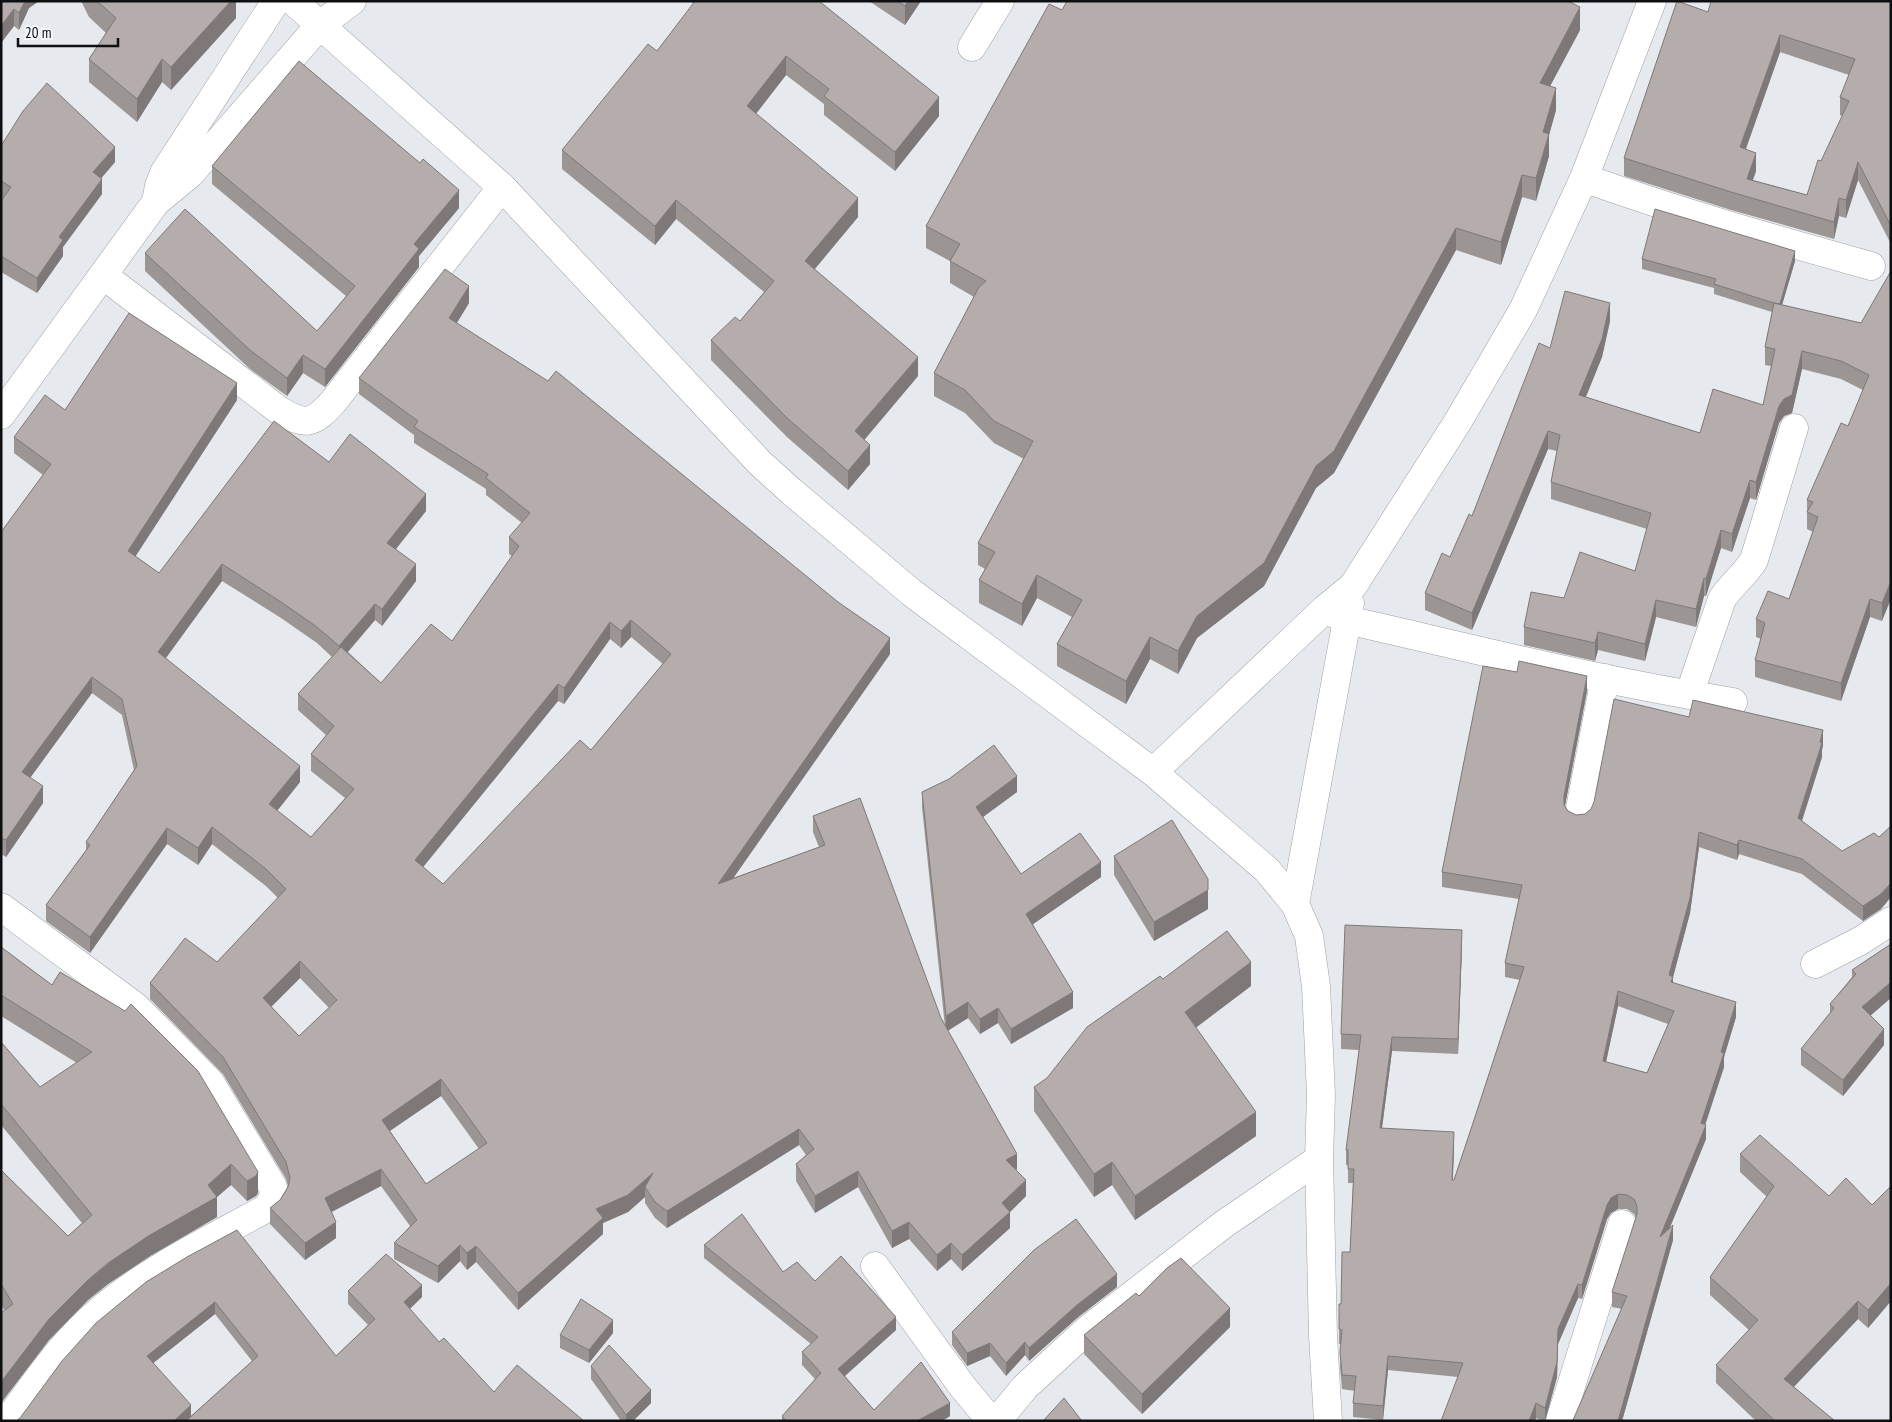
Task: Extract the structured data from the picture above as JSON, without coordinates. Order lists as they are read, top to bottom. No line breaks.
{"scale_bar":"20 m"}
